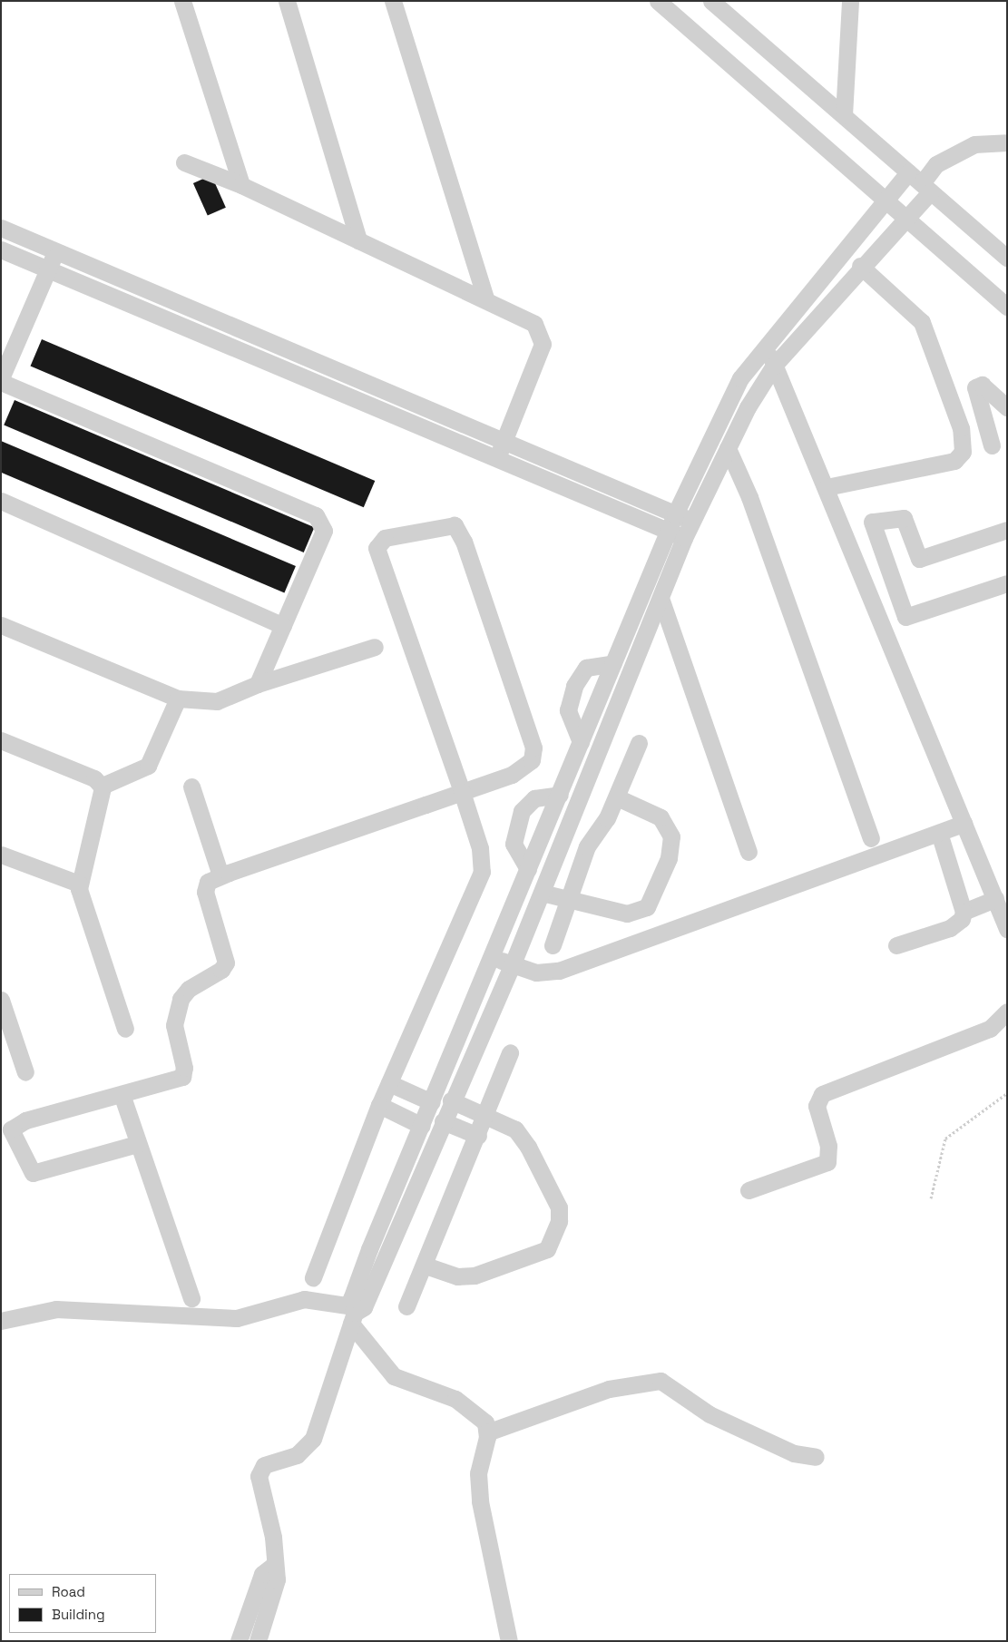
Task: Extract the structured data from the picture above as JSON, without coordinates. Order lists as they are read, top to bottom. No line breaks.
{"legend":["Road","Building"]}
